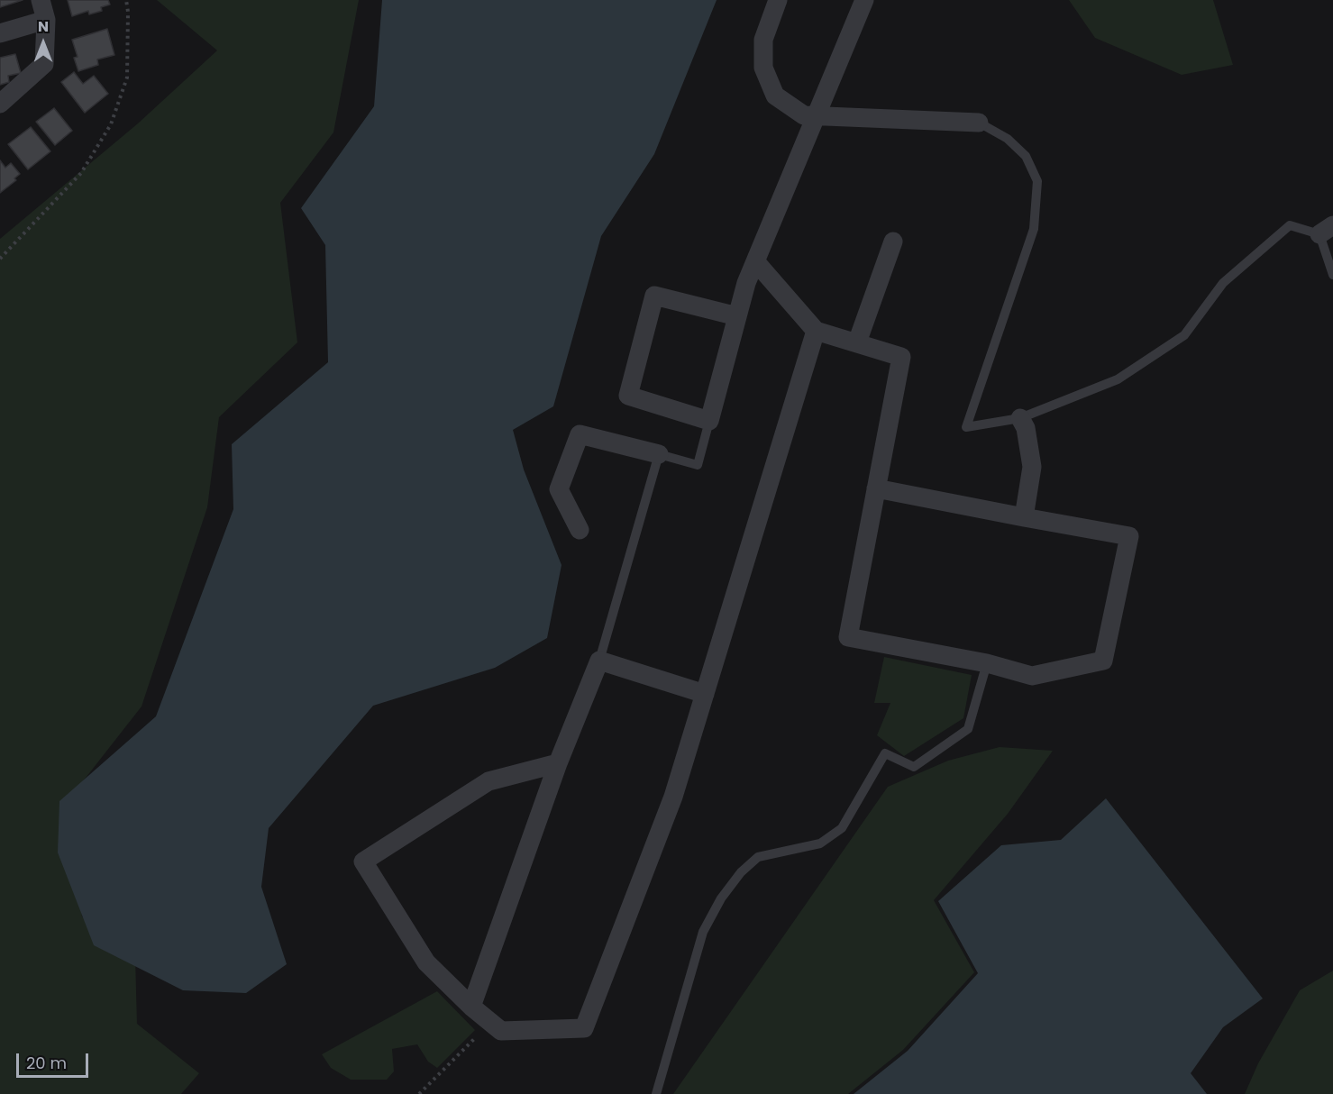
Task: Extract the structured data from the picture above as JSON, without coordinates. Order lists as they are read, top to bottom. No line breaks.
{"scale_bar":"20 m","north":"top"}
